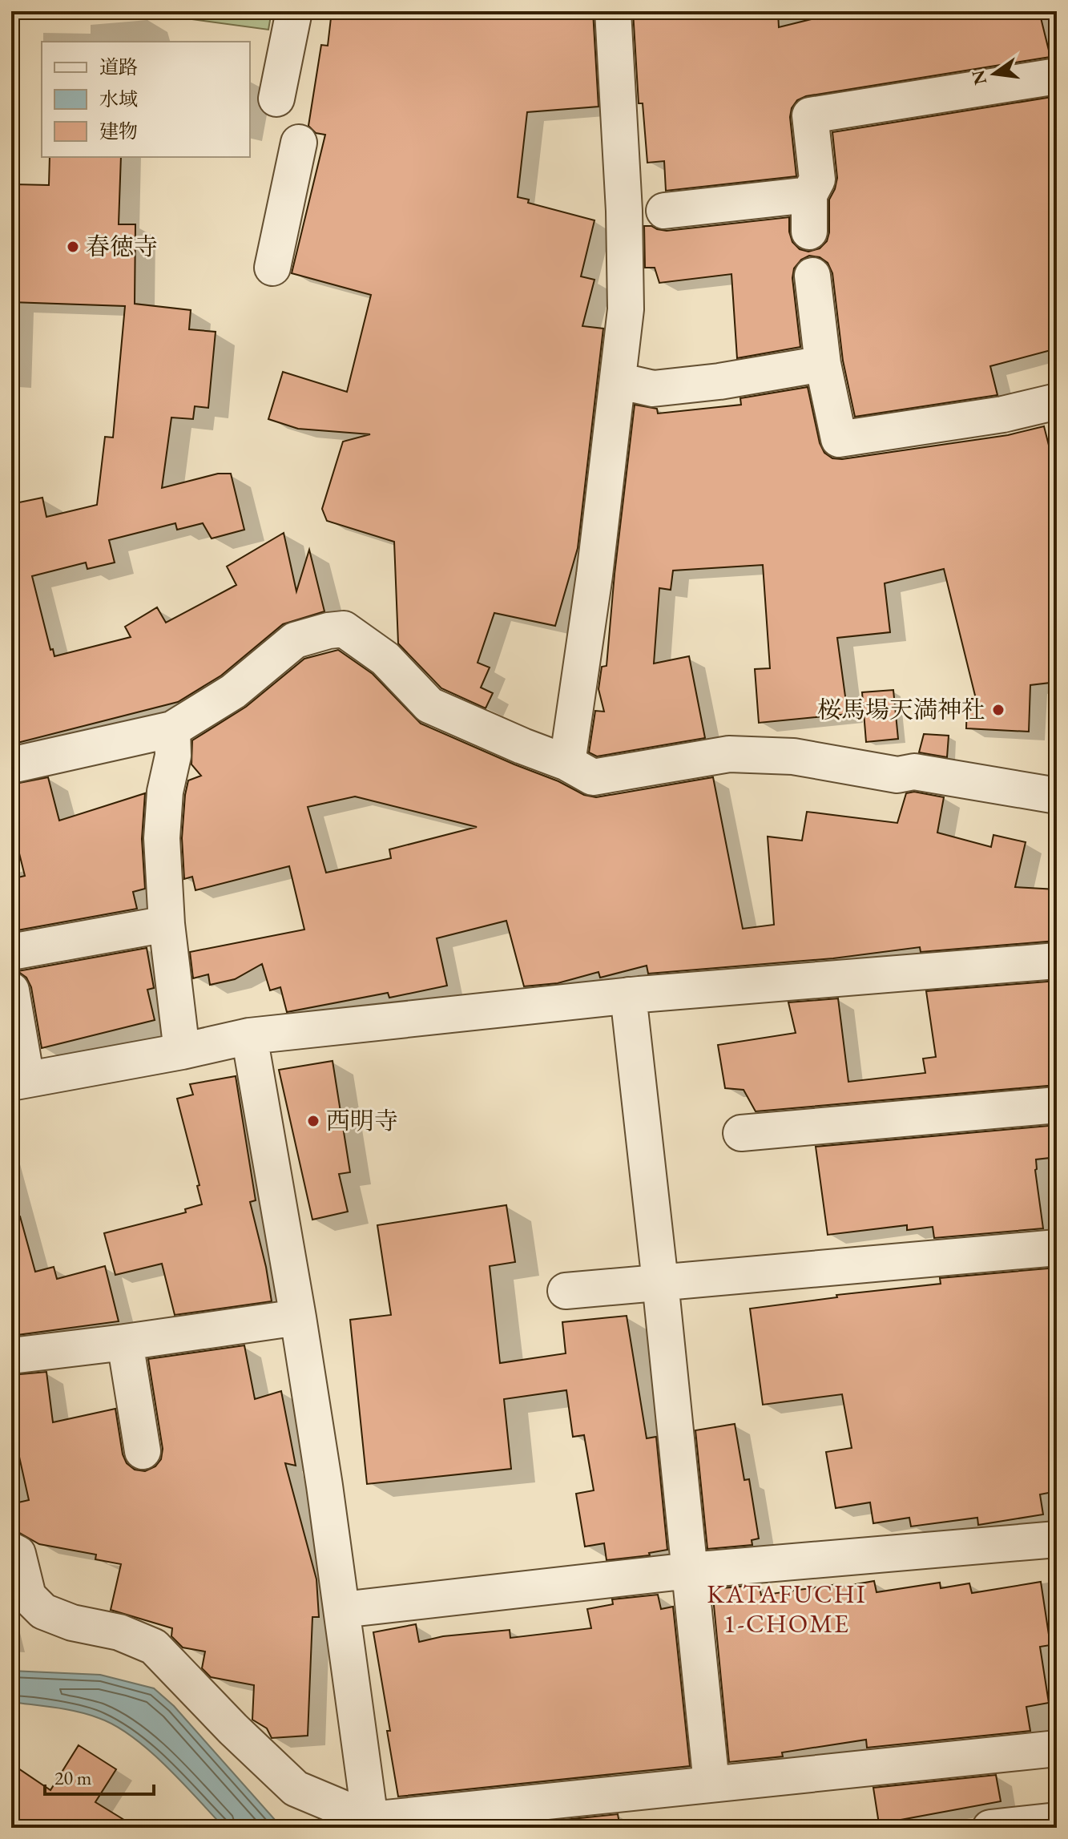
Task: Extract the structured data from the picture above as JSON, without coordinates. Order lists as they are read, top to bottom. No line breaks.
{"districts":["KATAFUCHI 1-CHOME"],"places":["春徳寺","桜馬場天満神社","西明寺"],"legend":["道路","水域","建物"],"scale_bar":"20 m","north":"left"}
